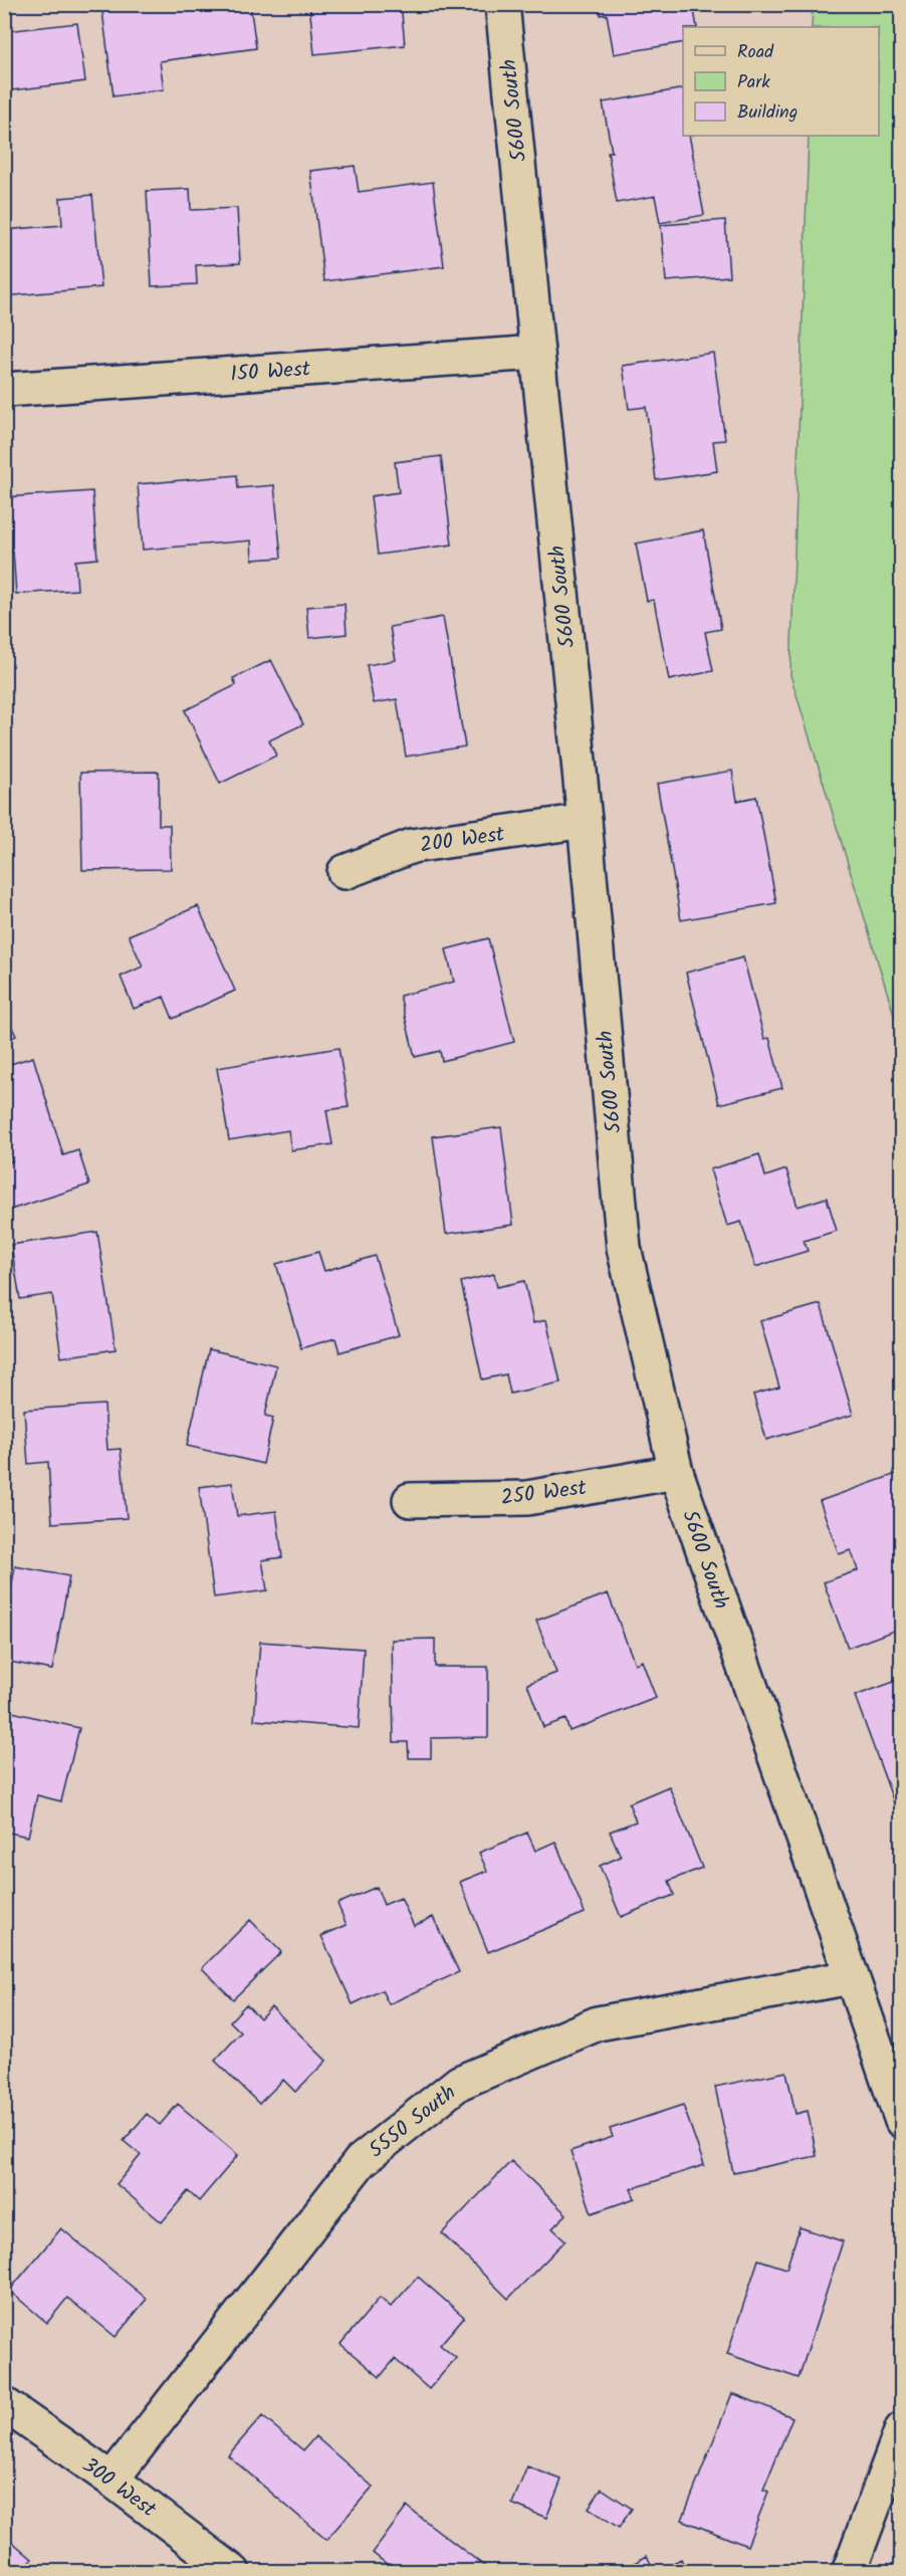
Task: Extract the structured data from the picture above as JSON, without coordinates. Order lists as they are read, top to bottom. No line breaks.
{"streets":{"main road":["5600 South","150 West","200 West","250 West","5550 South","300 West"]},"crossings":[["5600 South","150 West"],["5600 South","200 West"],["5600 South","250 West"],["5600 South","5550 South"],["5550 South","300 West"]],"legend":["Road","Park","Building"]}
